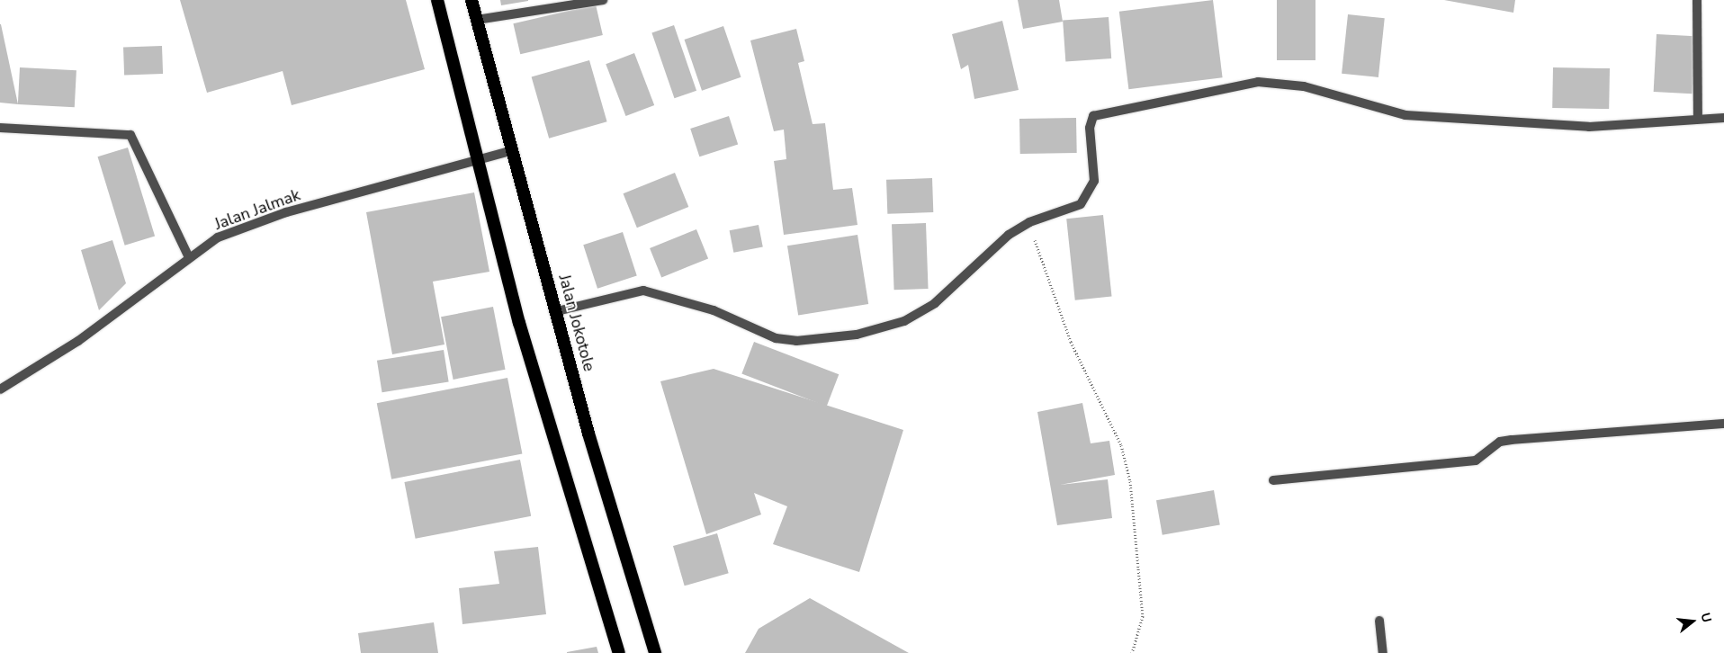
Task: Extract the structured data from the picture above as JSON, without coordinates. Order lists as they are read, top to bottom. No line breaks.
{"streets":{"highway":["Jalan Jokotole"],"street":["Jalan Jalmak"]},"crossings":[["Jalan Jalmak","Jalan Jokotole"]],"north":"right"}
